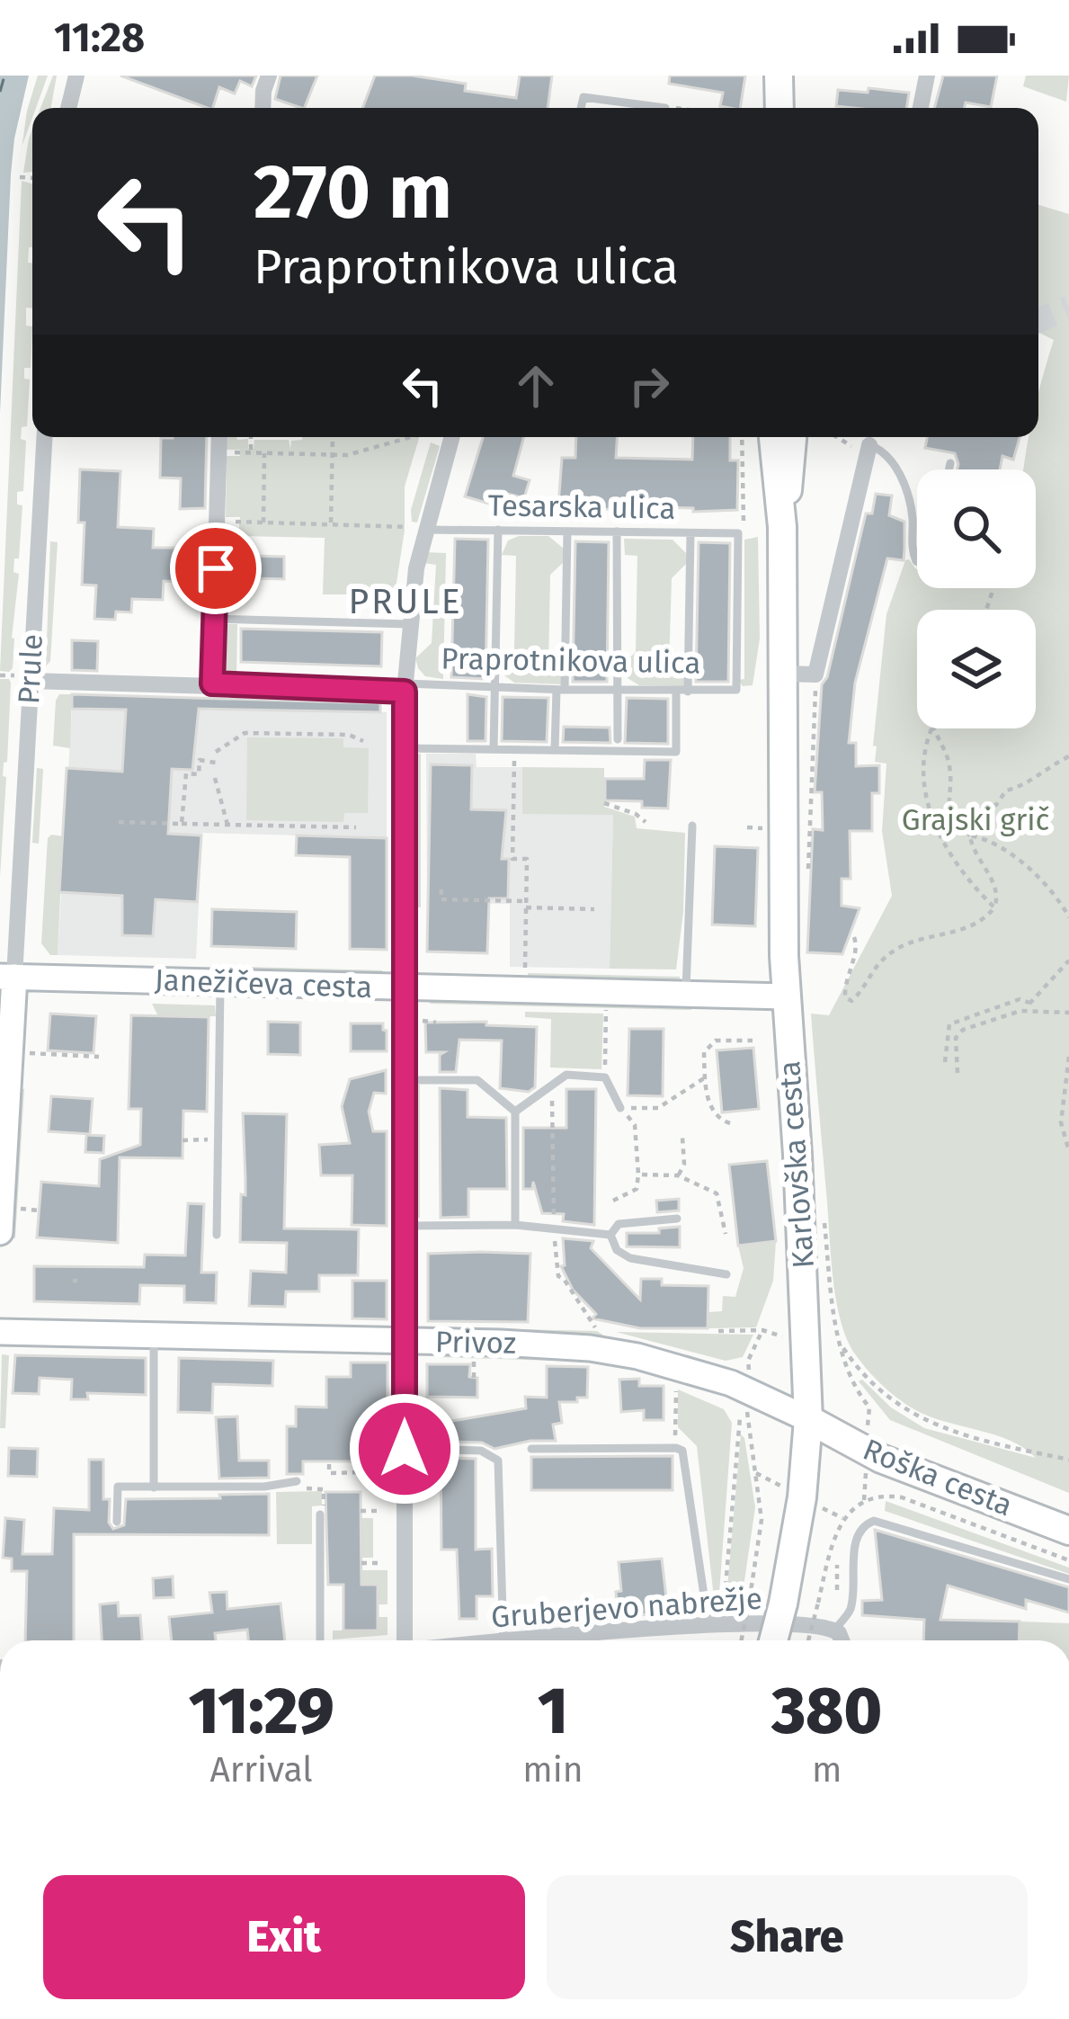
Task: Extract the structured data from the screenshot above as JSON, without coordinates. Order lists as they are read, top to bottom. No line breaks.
{"streets":{"main road":["Karlovška cesta","Roška cesta"],"street":["Praprotnikova ulica","Prule","Janežičeva cesta","Privoz","Gruberjevo nabrežje"],"lane":["Tesarska ulica"]},"crossings":[["Tesarska ulica","Praprotnikova ulica"],["Praprotnikova ulica","Prule"],["Prule","Janežičeva cesta"],["Janežičeva cesta","Karlovška cesta"],["Karlovška cesta","Privoz"],["Karlovška cesta","Roška cesta"],["Privoz","Roška cesta"]],"districts":["PRULE"],"parks":["Grajski grič"],"page":{"status":"11:28","turn":["270 m","Praprotnikova ulica"],"eta":["11:29","Arrival","1","min","380","m"],"buttons":["Exit","Share"]}}
